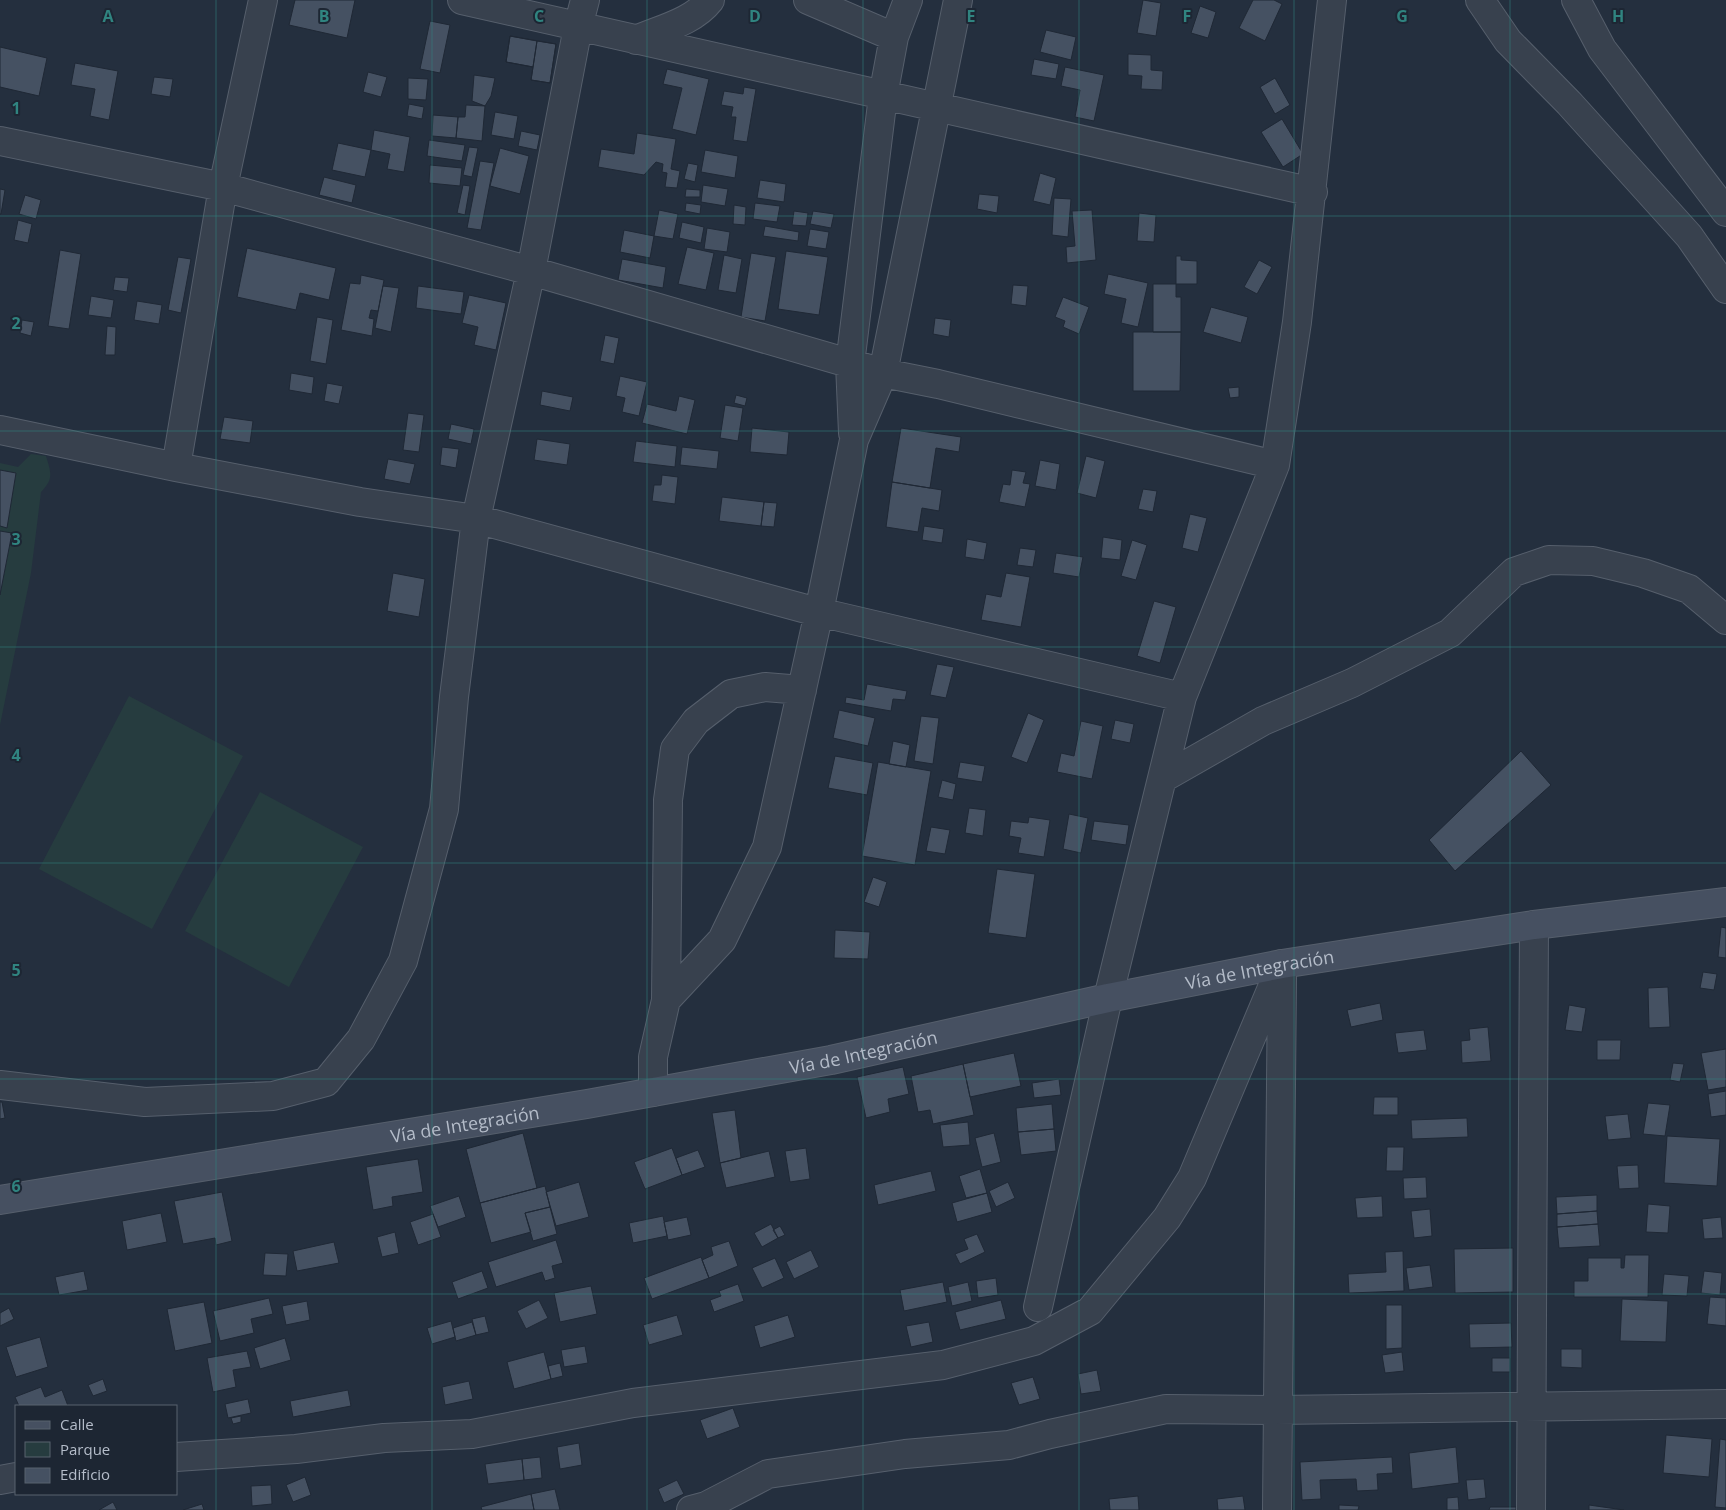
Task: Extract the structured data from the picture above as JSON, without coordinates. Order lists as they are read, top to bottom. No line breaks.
{"streets":{"main road":["Vía de Integración"]},"legend":["Calle","Parque","Edificio"],"grid":{"columns":["A","B","C","D","E","F","G","H"],"rows":["1","2","3","4","5","6"]}}
